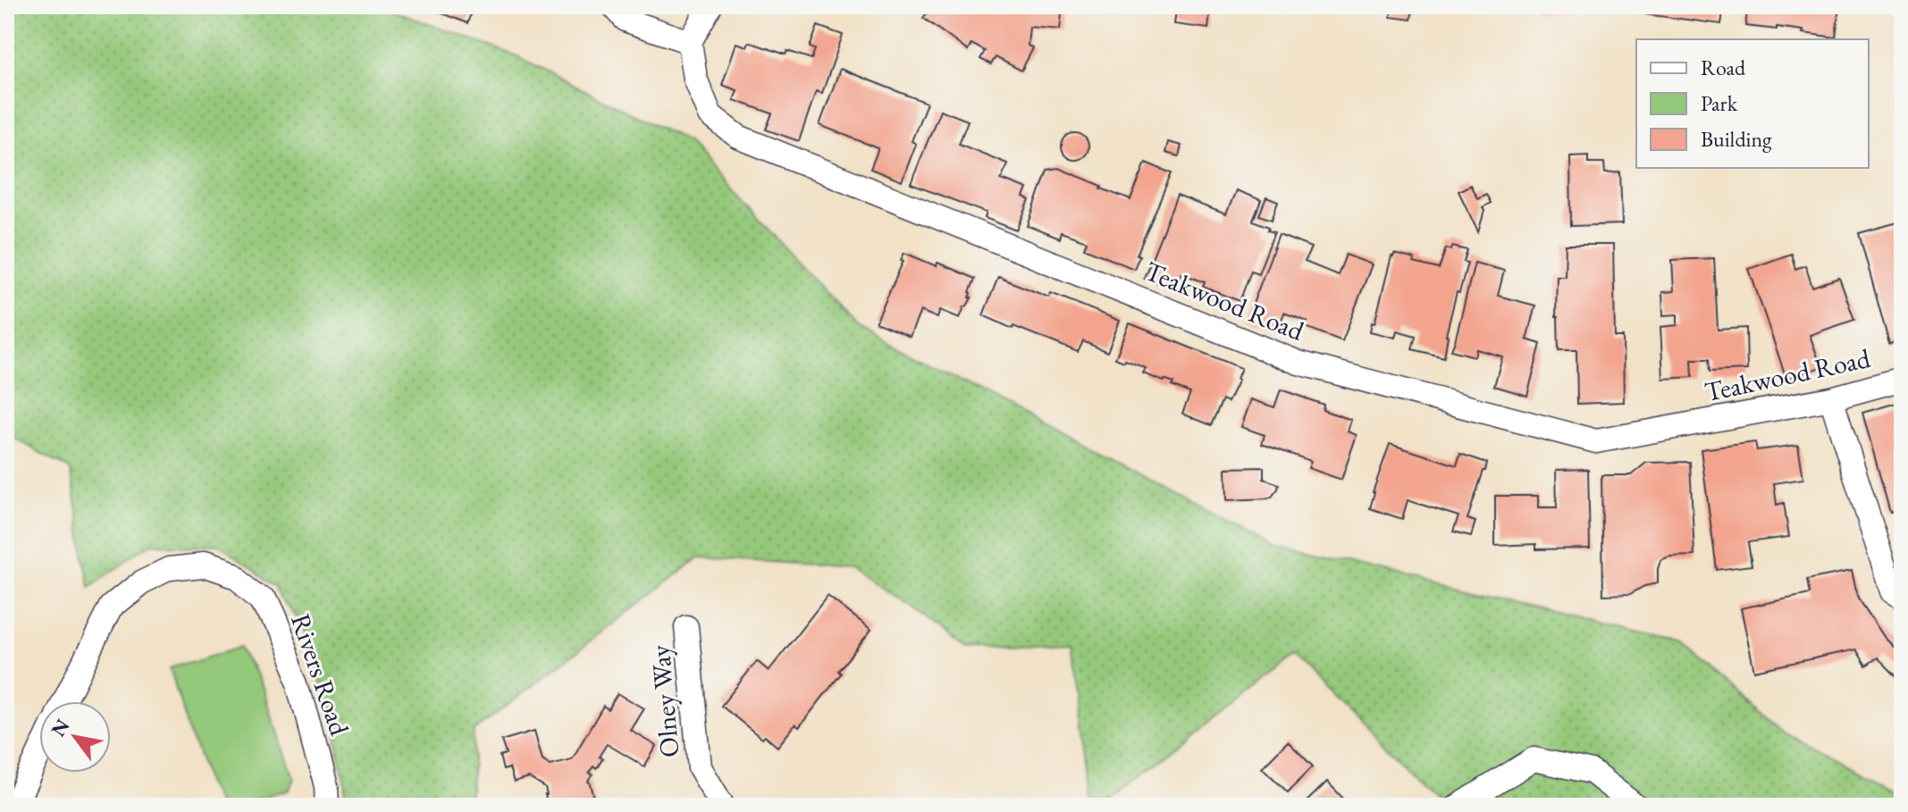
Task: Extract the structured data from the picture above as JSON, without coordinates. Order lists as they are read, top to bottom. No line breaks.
{"streets":{"street":["Teakwood Road","Rivers Road","Olney Way"]},"legend":["Road","Park","Building"],"north":"top left"}
